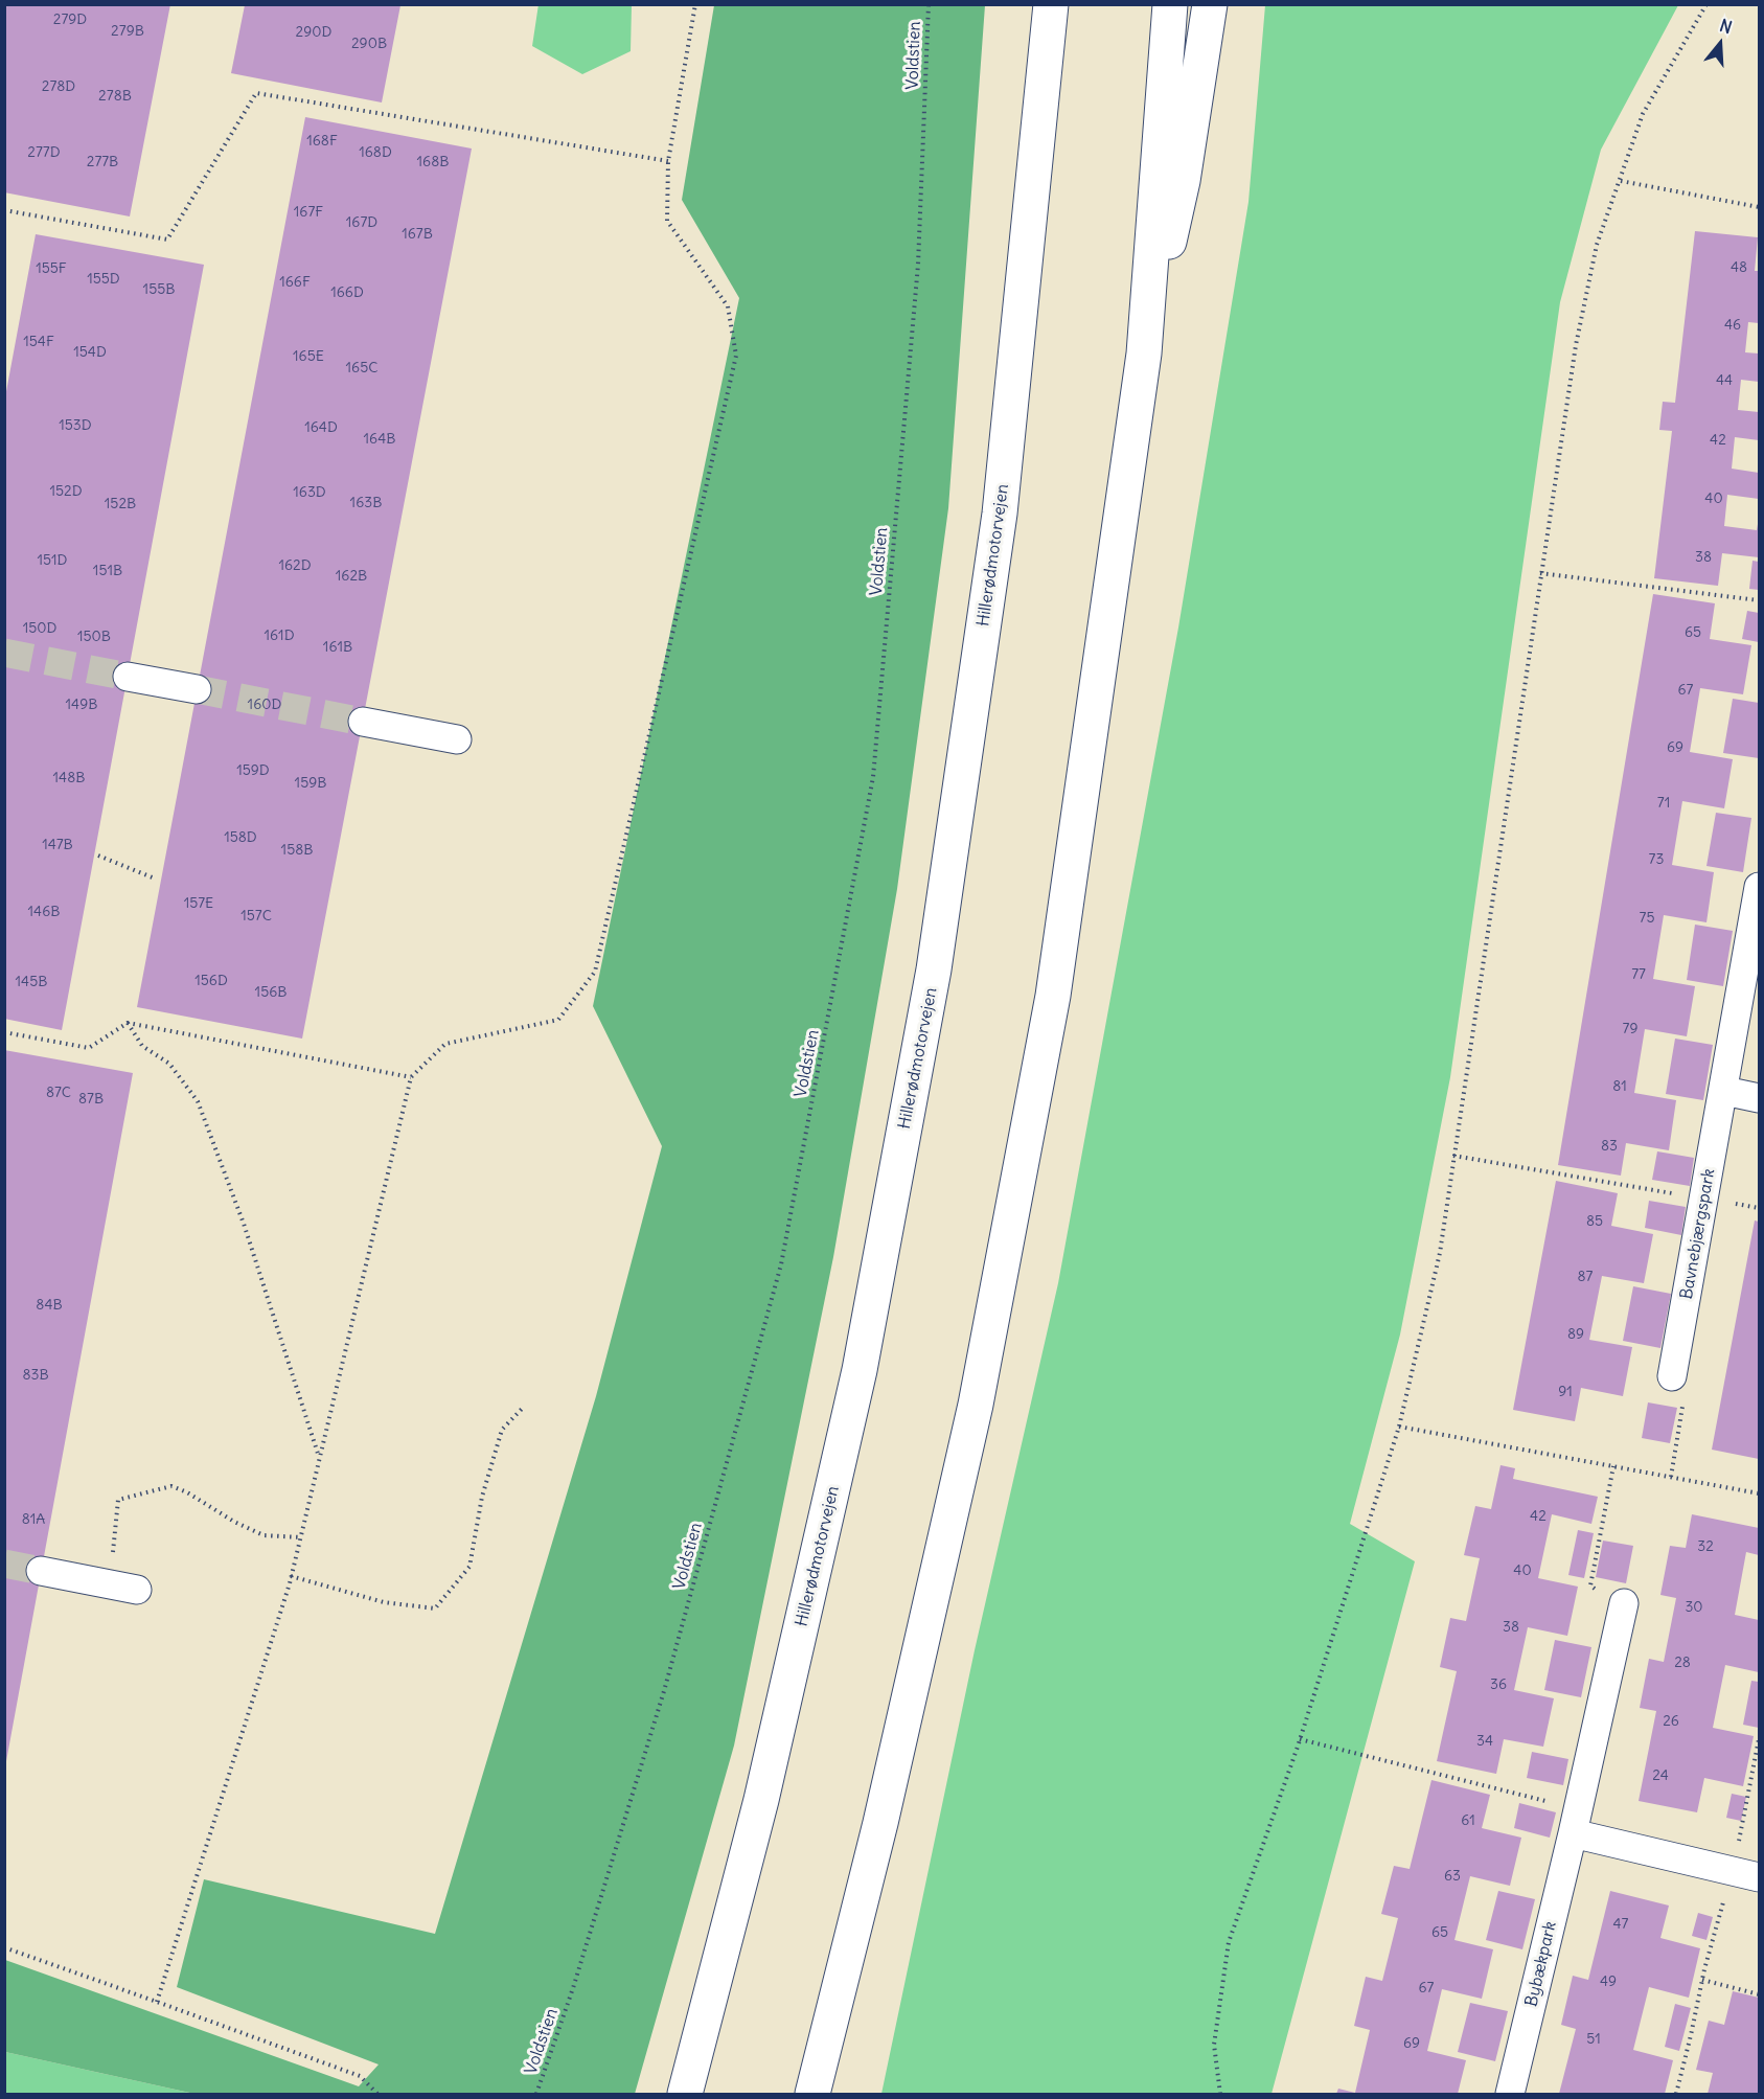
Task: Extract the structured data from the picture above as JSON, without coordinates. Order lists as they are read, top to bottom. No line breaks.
{"streets":{"highway":["Hillerødmotorvejen"],"street":["Bavnebjærgspark","Bybækpark"],"path":["Voldstien"]},"house_numbers":["279D","279B","290D","290B","278D","278B","168F","277D","168D","277B","168B","167F","167D","167B","48","155F","155D","166F","155B","166D","46","154F","154D","165E","165C","44","153D","164D","164B","42","152D","163D","40","163B","152B","38","151D","162D","151B","162B","150D","65","161D","150B","161B","67","149B","160D","69","159D","148B","159B","71","158D","147B","158B","73","157E","146B","157C","75","77","156D","145B","156B","79","81","87C","87B","83","85","87","84B","89","83B","91","42","81A","32","40","30","38","28","36","26","34","24","61","63","47","65","49","67","51","69"],"north":"top"}
